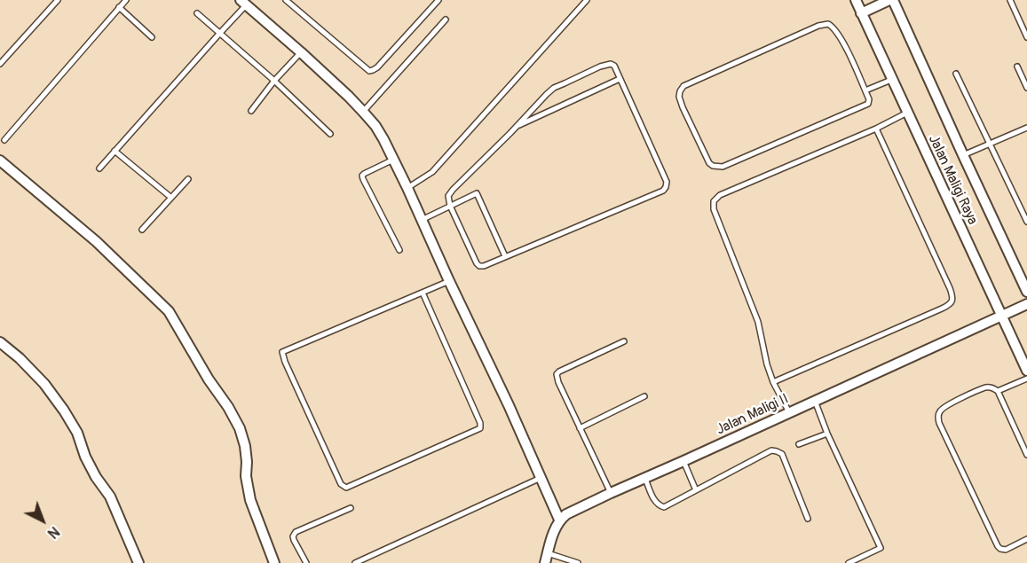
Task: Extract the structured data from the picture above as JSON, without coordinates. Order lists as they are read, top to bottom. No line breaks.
{"streets":{"street":["Jalan Maligi Raya","Jalan Maligi II"]},"crossings":[["Jalan Maligi Raya","Jalan Maligi II"]],"north":"bottom right"}
